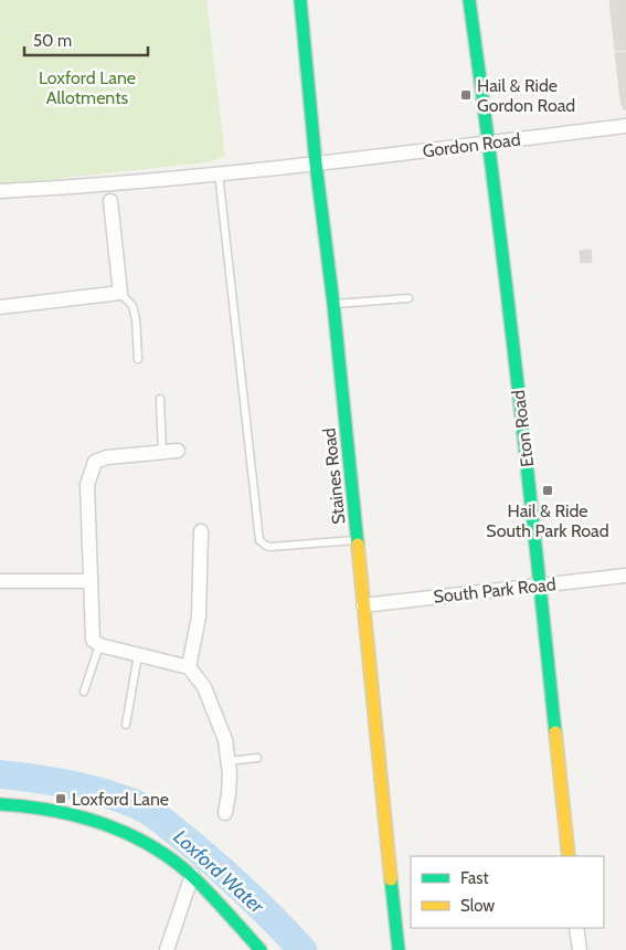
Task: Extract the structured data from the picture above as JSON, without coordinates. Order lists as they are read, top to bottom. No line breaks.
{"streets":{"street":["Gordon Road","Eton Road","Staines Road","South Park Road"]},"crossings":[["Gordon Road","Eton Road"],["Gordon Road","Staines Road"],["Eton Road","South Park Road"],["Staines Road","South Park Road"]],"water":["Loxford Water"],"parks":["Loxford Lane Allotments"],"places":{"transit":["Hail & Ride Gordon Road","Hail & Ride South Park Road","Loxford Lane"]},"legend":["Fast","Slow"],"scale_bar":"50 m"}
